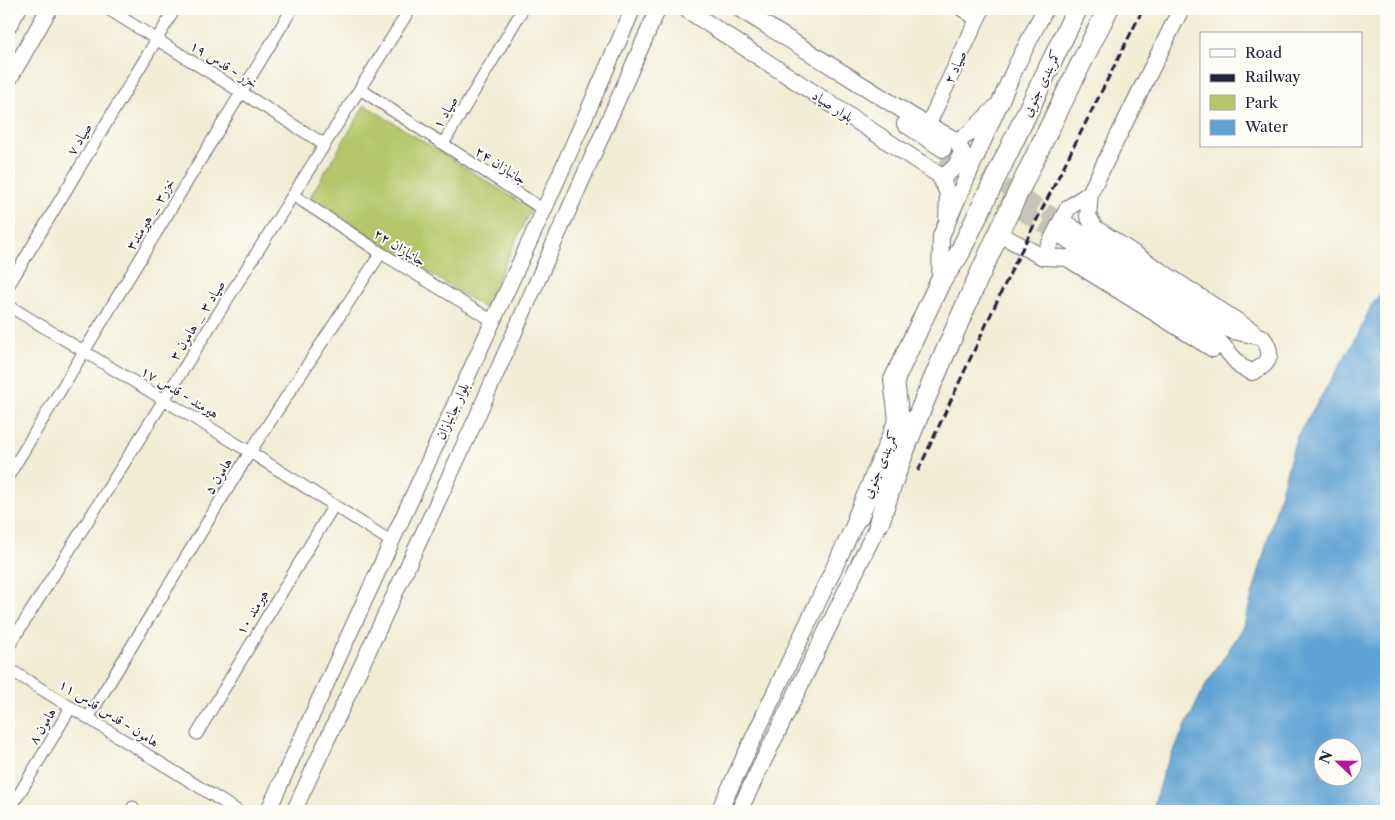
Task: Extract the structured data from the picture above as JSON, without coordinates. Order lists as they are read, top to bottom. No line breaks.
{"streets":{"highway":["کمربندی جنوبی"],"main road":["بلوار صیاد"],"street":["خزر - قدس ۱۹","صیاد ۲","صیاد ۱","صیاد ۷","جانبازان ۲۴","خزر۳ _ هیرمند۳","جانبازان ۲۲","صیاد ۳ _ هامون ۳","هیرمند - قدس ۱۷","بلوار جانبازان","هامون ۵","هیرمند ۱۰","هامون - قدس قدس ۱۱","هامون ۸"]},"crossings":[["خزر - قدس ۱۹","صیاد ۷"],["خزر - قدس ۱۹","خزر۳ _ هیرمند۳"],["خزر - قدس ۱۹","صیاد ۳ _ هامون ۳"],["صیاد ۱","جانبازان ۲۴"],["صیاد ۱","صیاد ۳ _ هامون ۳"],["جانبازان ۲۴","بلوار جانبازان"],["خزر۳ _ هیرمند۳","هیرمند - قدس ۱۷"],["جانبازان ۲۲","صیاد ۳ _ هامون ۳"],["جانبازان ۲۲","بلوار جانبازان"],["جانبازان ۲۲","هامون ۵"],["صیاد ۳ _ هامون ۳","هیرمند - قدس ۱۷"],["هیرمند - قدس ۱۷","بلوار جانبازان"],["هیرمند - قدس ۱۷","هامون ۵"],["هیرمند - قدس ۱۷","هیرمند ۱۰"],["هامون ۵","هامون - قدس قدس ۱۱"],["هامون - قدس قدس ۱۱","هامون ۸"]],"legend":["Road","Railway","Park","Water"],"north":"left"}
